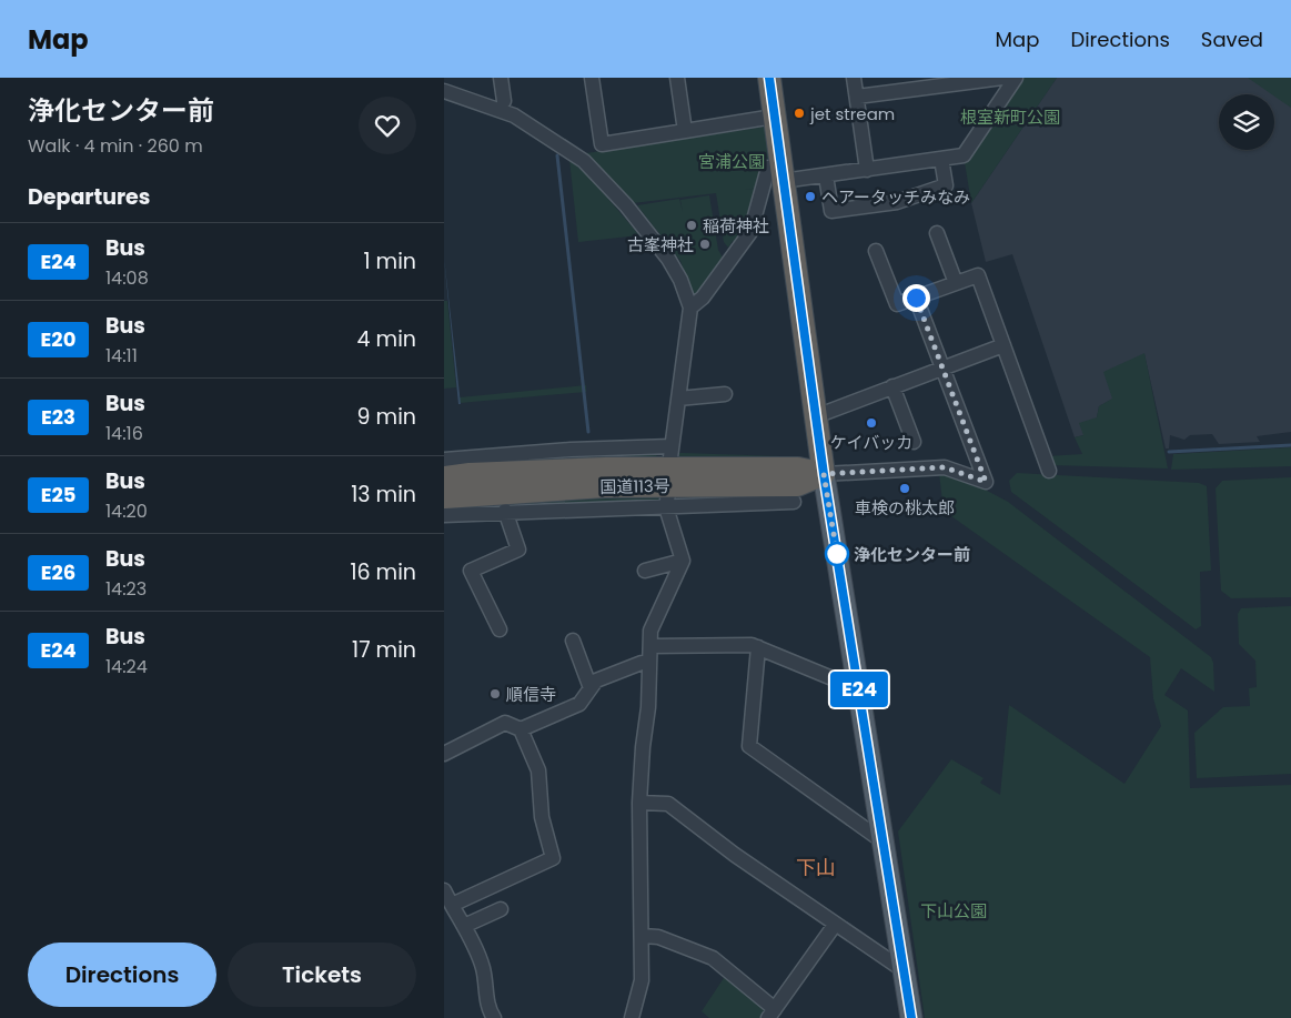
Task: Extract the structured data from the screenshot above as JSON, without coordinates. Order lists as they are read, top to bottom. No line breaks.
{"streets":{"highway":["国道113号"]},"districts":["下山"],"parks":["根室新町公園","宮浦公園","下山公園"],"places":["jet stream","ヘアータッチみなみ","稲荷神社","古峯神社","ケイバッカ","車検の桃太郎","浄化センター前","順信寺"],"lines":["bus line E24"],"page":{"header":"Map","nav":["Map","Directions","Saved"],"heading":[["浄化センター前","Walk · 4 min · 260 m"],"Departures"],"on_map":"E24","list":[{"mark":"E24","name":"Bus","note":"14:08","value":"1 min"},{"mark":"E20","name":"Bus","note":"14:11","value":"4 min"},{"mark":"E23","name":"Bus","note":"14:16","value":"9 min"},{"mark":"E25","name":"Bus","note":"14:20","value":"13 min"},{"mark":"E26","name":"Bus","note":"14:23","value":"16 min"},{"mark":"E24","name":"Bus","note":"14:24","value":"17 min"}],"buttons":["Directions","Tickets"]}}
